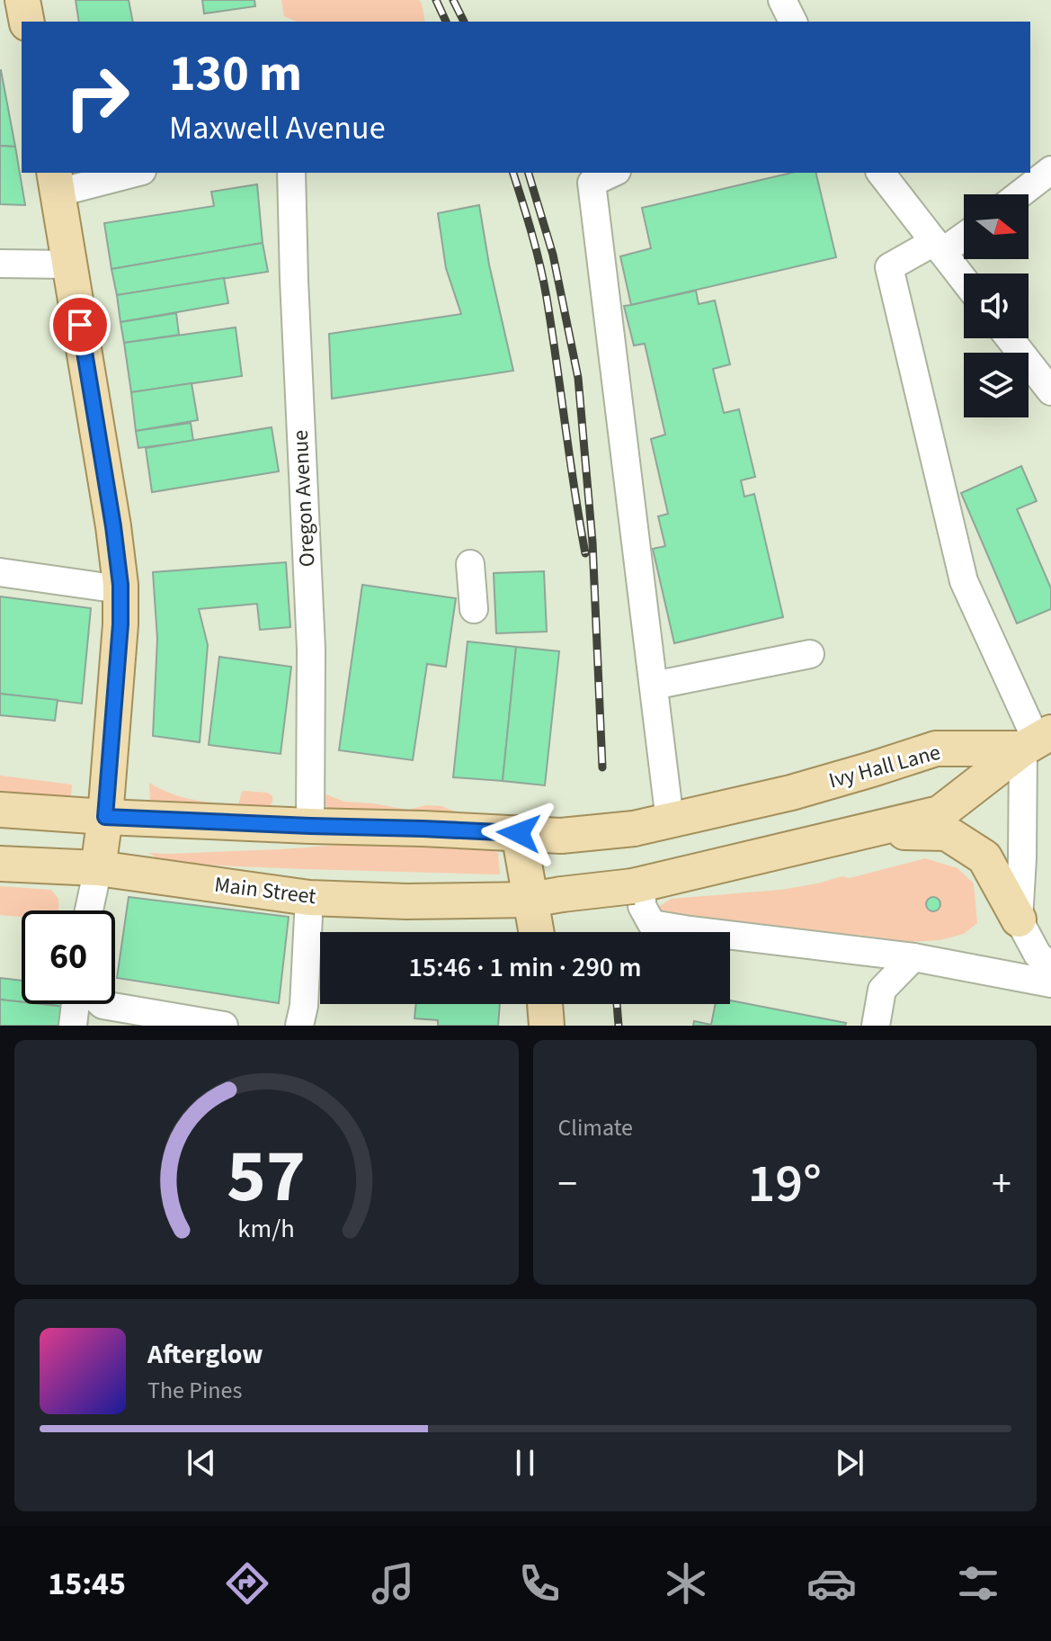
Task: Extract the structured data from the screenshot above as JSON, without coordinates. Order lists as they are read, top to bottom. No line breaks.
{"streets":{"main road":["Ivy Hall Lane","Main Street"],"street":["Oregon Avenue"]},"north":"right","page":{"turn":["130 m","Maxwell Avenue"],"limit":"60","trip":"15:46 · 1 min · 290 m","tile":"Climate","heat":["−","19°","+"],"song":["Afterglow","The Pines"],"tabs":"15:45","gauge":["57","km/h"]}}
